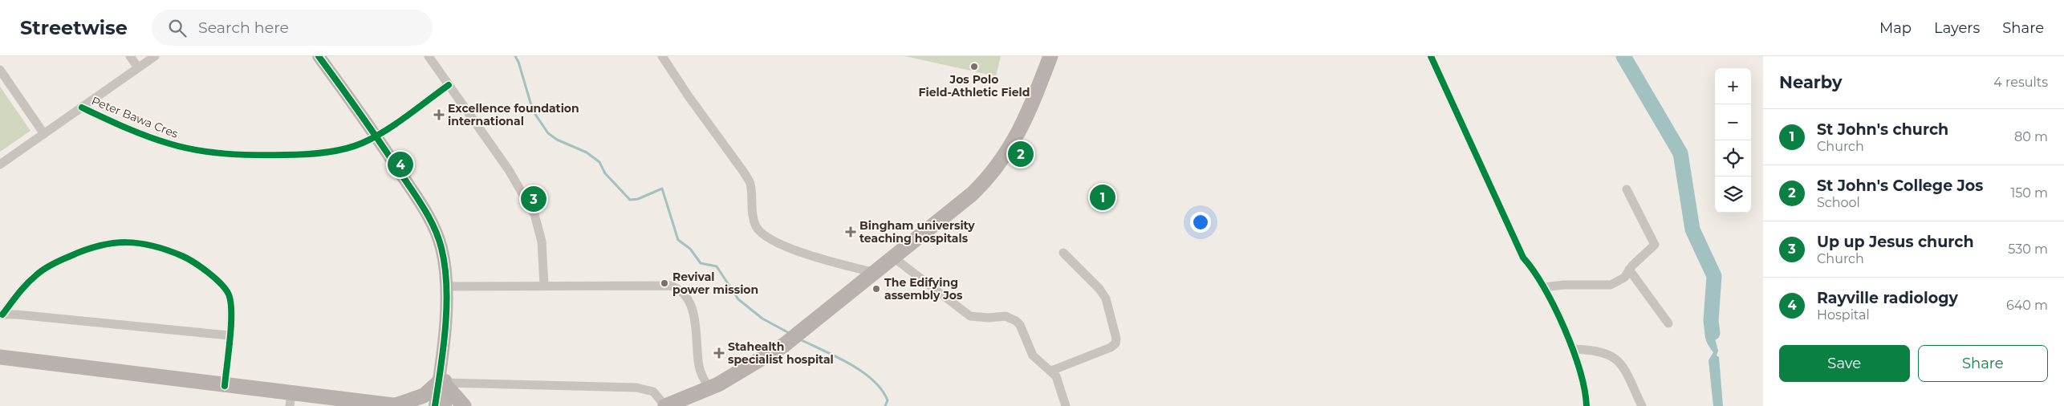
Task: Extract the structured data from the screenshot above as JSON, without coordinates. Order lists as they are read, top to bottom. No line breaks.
{"streets":{"street":["Peter Bawa Cres"]},"places":{"other":["Jos Polo Field-Athletic Field","Revival power mission","The Edifying assembly Jos"],"health":["Excellence foundation international","Bingham university teaching hospitals","Stahealth specialist hospital"]},"page":{"header":"Streetwise","search":"Search here","nav":["Map","Layers","Share"],"heading":["Nearby","4 results"],"map_buttons":["+","−"],"list":[{"mark":"1","name":"St John's church","note":"Church","value":"80 m"},{"mark":"2","name":"St John's College Jos","note":"School","value":"150 m"},{"mark":"3","name":"Up up Jesus church","note":"Church","value":"530 m"},{"mark":"4","name":"Rayville radiology","note":"Hospital","value":"640 m"}],"pins":["2","4","1","3"],"buttons":["Save","Share"]}}
